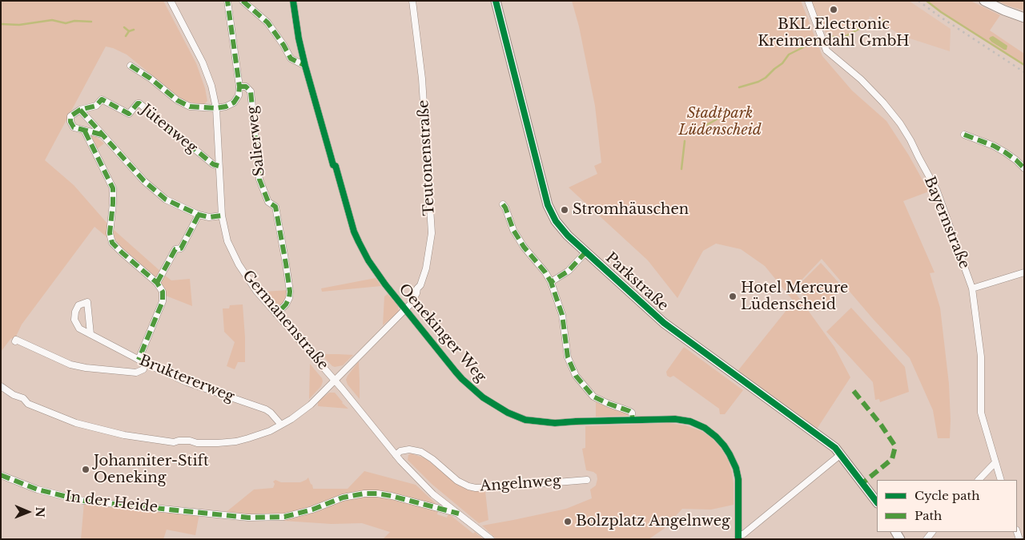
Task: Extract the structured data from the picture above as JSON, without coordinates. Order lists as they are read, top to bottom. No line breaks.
{"streets":{"street":["Jütenweg","Salierweg","Teutonenstraße","Bayernstraße","Parkstraße","Germanenstraße","Oenekinger Weg","Bruktererweg","Angelnweg","In der Heide"]},"crossings":[["Jütenweg","Germanenstraße"],["Salierweg","Germanenstraße"],["Teutonenstraße","Germanenstraße"],["Teutonenstraße","Oenekinger Weg"],["Teutonenstraße","Bruktererweg"],["Germanenstraße","Angelnweg"],["Germanenstraße","In der Heide"]],"parks":["Stadtpark Lüdenscheid"],"places":["BKL Electronic Kreimendahl GmbH","Stromhäuschen","Hotel Mercure Lüdenscheid","Johanniter-Stift Oeneking","Bolzplatz Angelnweg"],"legend":["Cycle path","Path"],"north":"right"}
